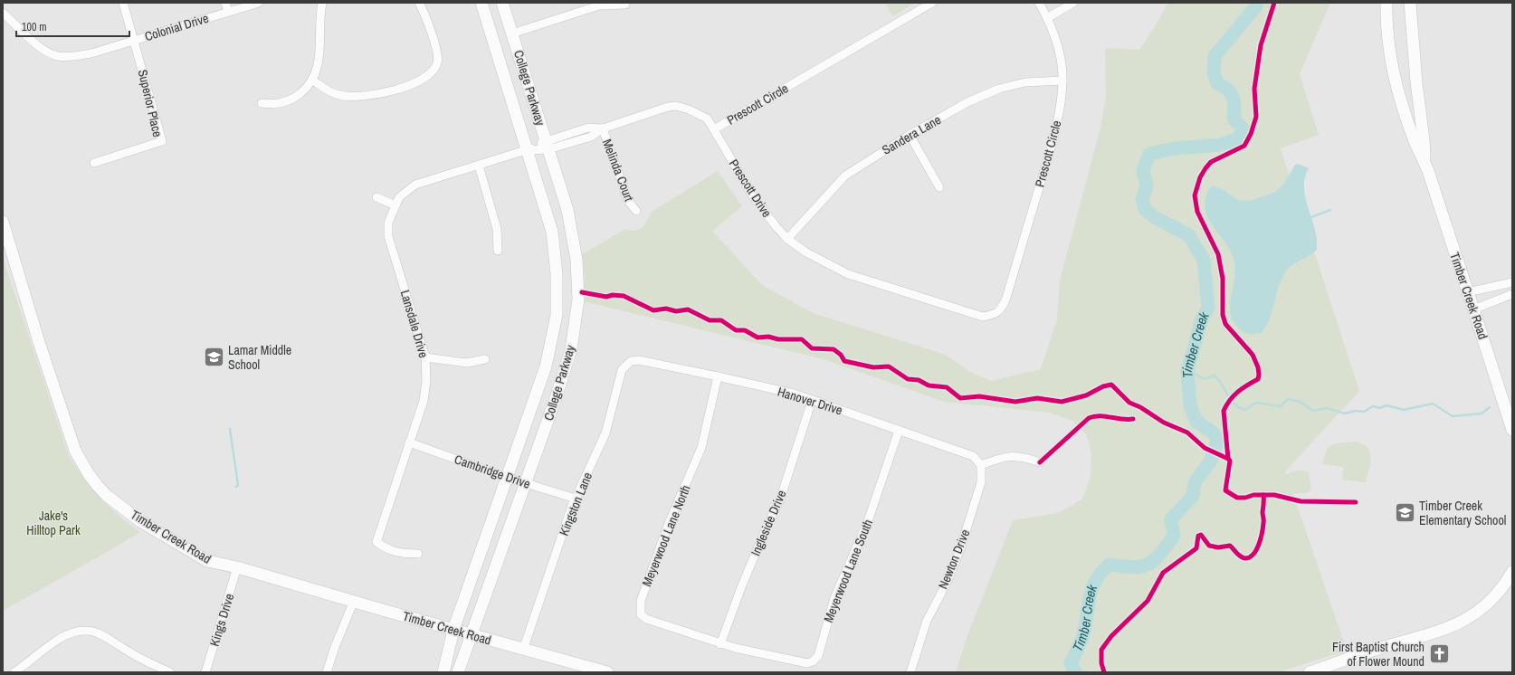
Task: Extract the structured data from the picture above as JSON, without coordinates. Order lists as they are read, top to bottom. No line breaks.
{"streets":{"street":["Colonial Drive","College Parkway","Superior Place","Prescott Circle","Sandera Lane","Melinda Court","Prescott Drive","Timber Creek Road","Lansdale Drive","Hanover Drive","Cambridge Drive","Kingston Lane","Ingleside Drive","Meyerwood Lane North","Newton Drive","Meyerwood Lane South","Kings Drive"]},"crossings":[["Colonial Drive","Superior Place"],["College Parkway","Prescott Drive"],["College Parkway","Timber Creek Road"],["College Parkway","Lansdale Drive"],["College Parkway","Cambridge Drive"],["Prescott Circle","Sandera Lane"],["Prescott Circle","Prescott Drive"],["Sandera Lane","Prescott Drive"],["Melinda Court","Prescott Drive"],["Prescott Drive","Lansdale Drive"],["Timber Creek Road","Kingston Lane"],["Timber Creek Road","Kings Drive"],["Lansdale Drive","Cambridge Drive"],["Hanover Drive","Kingston Lane"],["Hanover Drive","Ingleside Drive"],["Hanover Drive","Meyerwood Lane North"],["Hanover Drive","Newton Drive"],["Hanover Drive","Meyerwood Lane South"],["Cambridge Drive","Kingston Lane"],["Ingleside Drive","Meyerwood Lane North"],["Ingleside Drive","Meyerwood Lane South"],["Meyerwood Lane North","Meyerwood Lane South"]],"water":["Timber Creek"],"parks":["Jake's Hilltop Park"],"places":{"school or university":["Lamar Middle School","Timber Creek Elementary School"],"church":["First Baptist Church of Flower Mound"]},"scale_bar":"100 m"}
